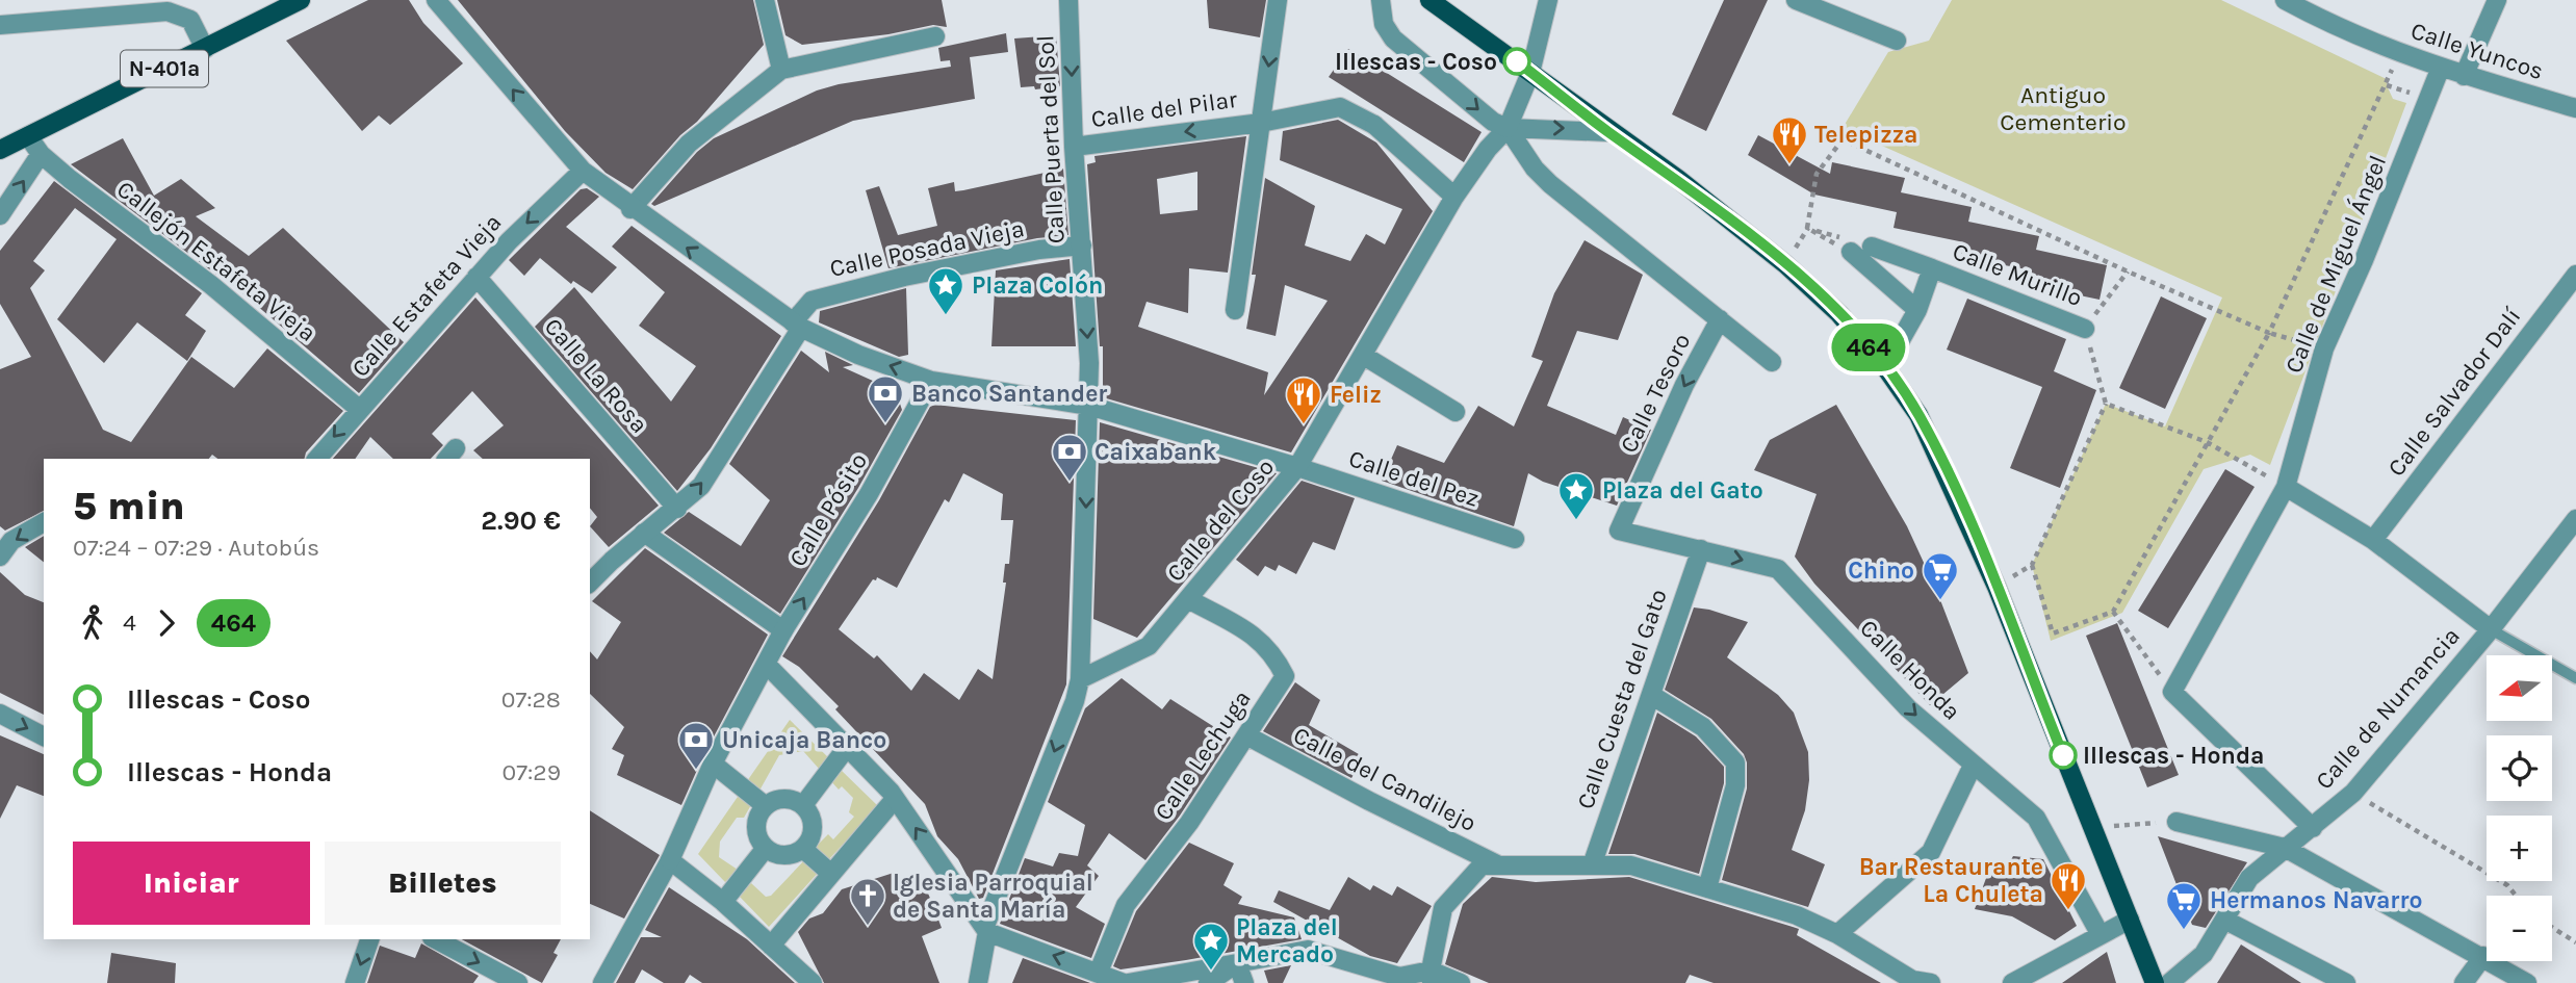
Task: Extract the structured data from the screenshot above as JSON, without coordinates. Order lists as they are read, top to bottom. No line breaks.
{"streets":{"main road":["N-401a"],"street":["Calle Yuncos","Calle del Pilar","Calle Puerta del Sol","Calle Posada Vieja","Callejón Estafeta Vieja","Calle de Miguel Ángel","Calle Murillo","Calle Estafeta Vieja","Calle La Rosa","Calle Salvador Dalí","Calle Tesoro","Calle del Pez","Calle Pósito","Calle del Coso","Calle Honda","Calle Cuesta del Gato","Calle de Numancia","Calle Lechuga","Calle del Candilejo"]},"crossings":[["Calle Yuncos","Calle de Miguel Ángel"],["N-401a","Callejón Estafeta Vieja"],["Calle del Pilar","Calle Puerta del Sol"],["Calle del Pilar","Calle del Coso"],["Calle Puerta del Sol","Calle Posada Vieja"],["Calle Puerta del Sol","Calle del Pez"],["Calle Puerta del Sol","Calle del Coso"],["Calle Posada Vieja","Calle La Rosa"],["Calle Posada Vieja","Calle del Pez"],["Callejón Estafeta Vieja","Calle Estafeta Vieja"],["Calle Estafeta Vieja","Calle La Rosa"],["Calle Estafeta Vieja","Calle del Pez"],["Calle Tesoro","Calle Honda"],["Calle del Pez","Calle Pósito"],["Calle del Pez","Calle del Coso"],["Calle del Coso","Calle Lechuga"],["Calle Honda","Calle Cuesta del Gato"],["Calle Lechuga","Calle del Candilejo"]],"one_way":["Calle del Pilar","Calle Puerta del Sol","Calle Estafeta Vieja","Calle Tesoro","Calle del Pez","Calle Pósito","Calle Honda"],"parks":["Antiguo Cementerio"],"places":{"other":["Illescas - Coso","Illescas - Honda"],"restaurant":["Telepizza","Feliz","Bar Restaurante La Chuleta"],"place":["Plaza Colón","Plaza del Gato","Plaza del Mercado"],"bank":["Banco Santander","Caixabank","Unicaja Banco"],"supermarket":["Chino","Hermanos Navarro"],"church":["Iglesia Parroquial de Santa María"]},"lines":["bus line 464"],"north":"left","page":{"on_map":"464","heading":["5 min","07:24 – 07:29 · Autobús","2.90 €"],"legs":["4","464"],"map_buttons":["+","−"],"list":[{"name":"Illescas - Coso","value":"07:28"},{"name":"Illescas - Honda","value":"07:29"}],"buttons":["Iniciar","Billetes"]}}
